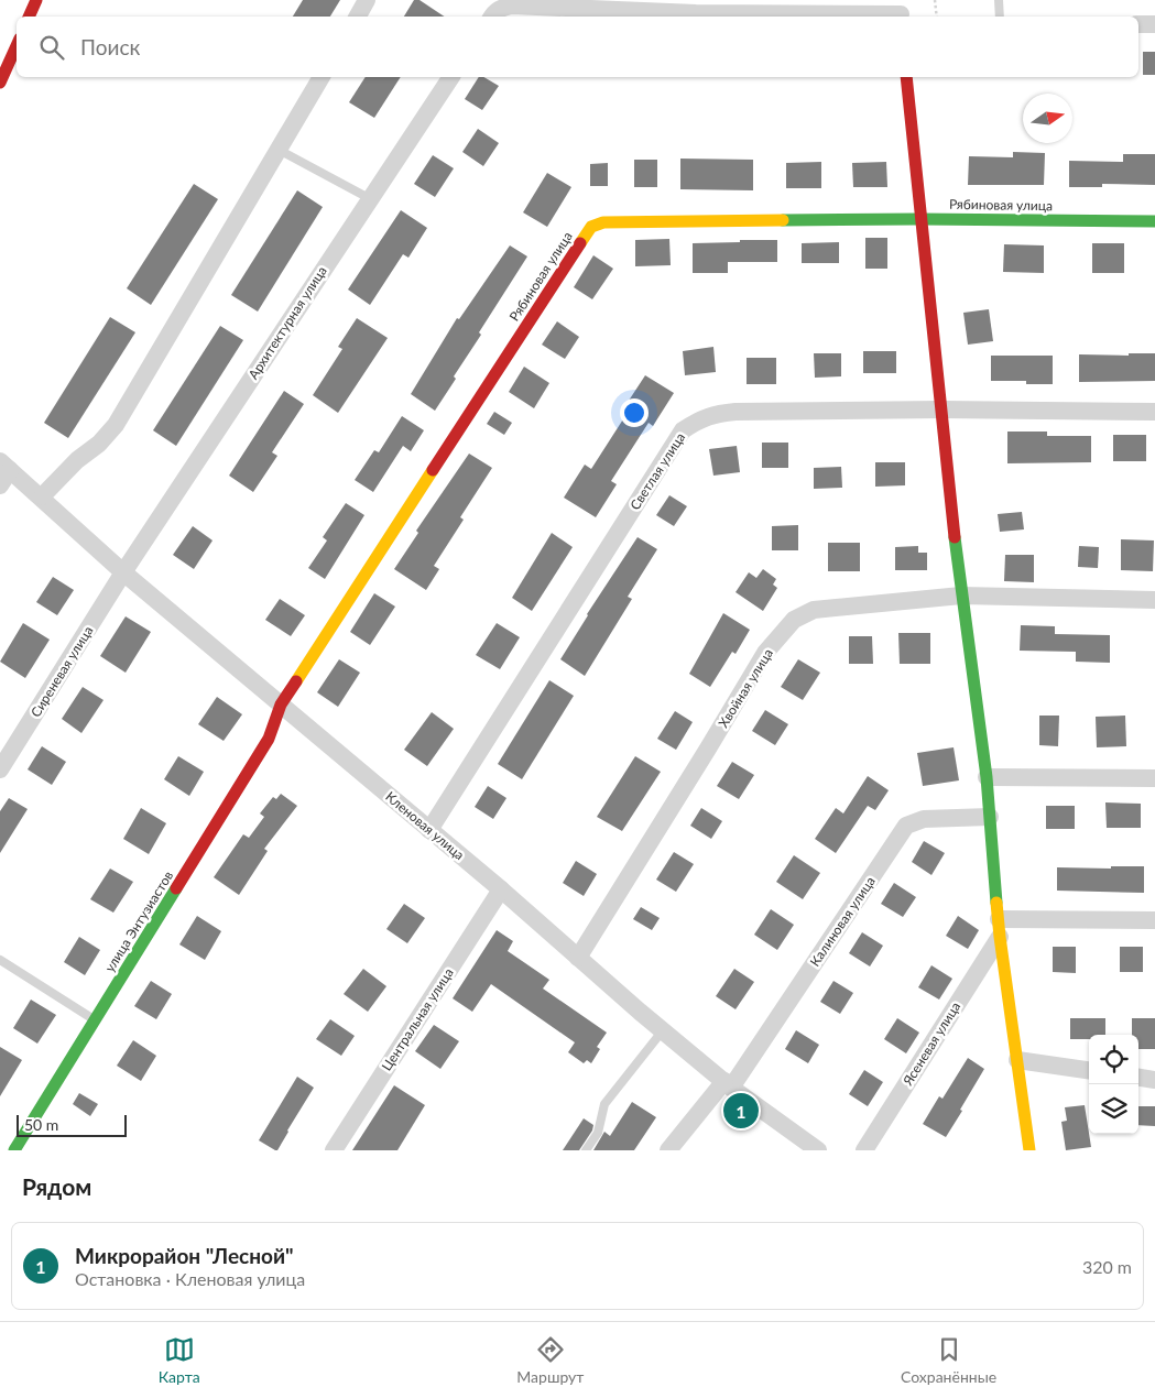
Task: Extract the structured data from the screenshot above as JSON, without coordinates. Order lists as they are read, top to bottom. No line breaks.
{"streets":{"street":["Рябиновая улица","Архитектурная улица","Светлая улица","Сиреневая улица","Хвойная улица","Кленовая улица","улица Энтузиастов","Калиновая улица","Центральная улица","Ясеневая улица"]},"crossings":[["Рябиновая улица","Кленовая улица"],["Рябиновая улица","улица Энтузиастов"],["Архитектурная улица","Сиреневая улица"],["Архитектурная улица","Кленовая улица"],["Светлая улица","Кленовая улица"],["Сиреневая улица","Кленовая улица"],["Хвойная улица","Кленовая улица"],["Кленовая улица","улица Энтузиастов"],["Кленовая улица","Калиновая улица"],["Кленовая улица","Центральная улица"]],"scale_bar":"50 m","north":"right","page":{"search":"Поиск","pins":"1","scale":"50 m","heading":"Рядом","list":[{"mark":"1","name":"Микрорайон \"Лесной\"","note":"Остановка · Кленовая улица","value":"320 m"}],"nav":["Карта","Маршрут","Сохранённые"]}}
